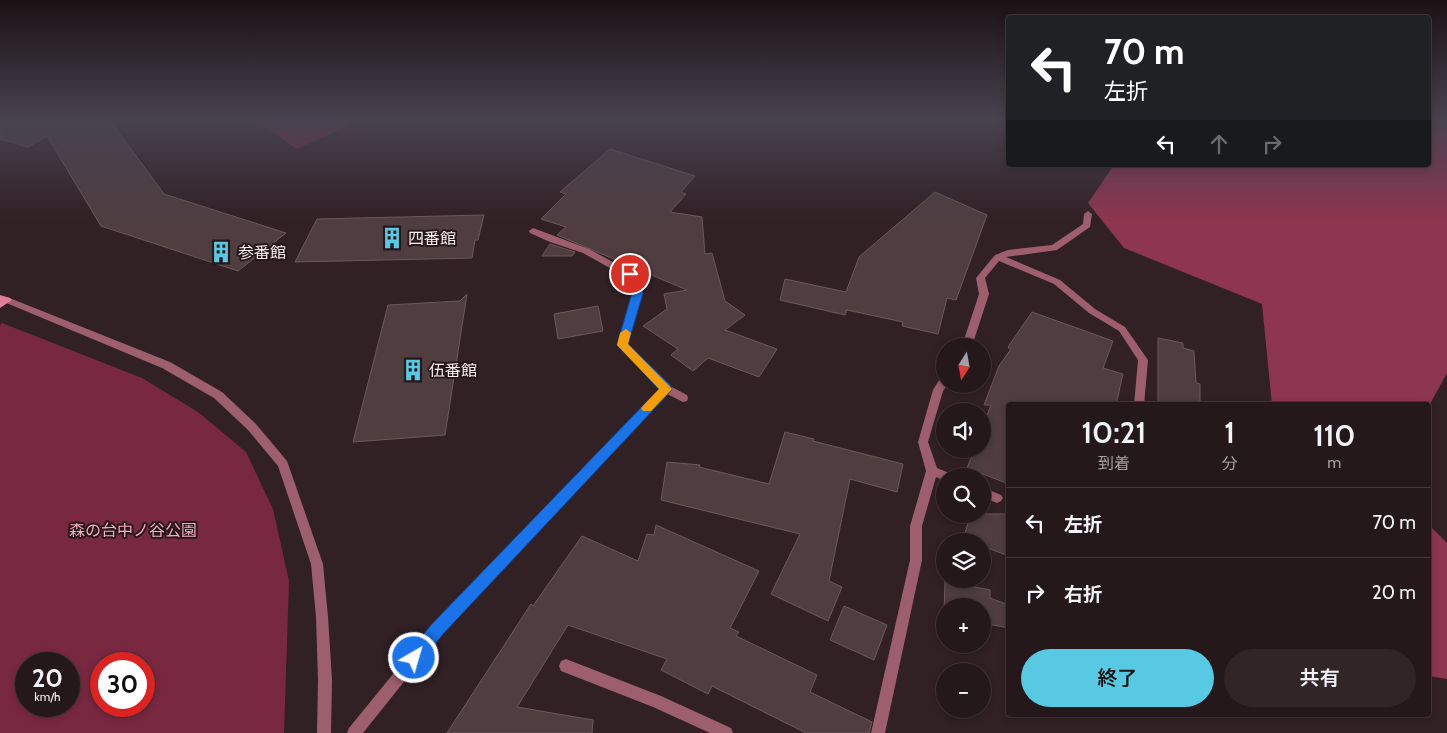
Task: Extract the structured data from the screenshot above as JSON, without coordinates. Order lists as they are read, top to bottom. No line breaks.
{"parks":["森の台中ノ谷公園"],"places":{"building":["四番館","参番館","伍番館"]},"north":"bottom","page":{"turn":["70 m","左折"],"map_buttons":["+","−"],"eta":["10:21","到着","1","分","110","m"],"list":[{"name":"左折","value":"70 m"},{"name":"右折","value":"20 m"}],"buttons":["終了","共有"],"speed":"20 km/h","limit":"30"}}
